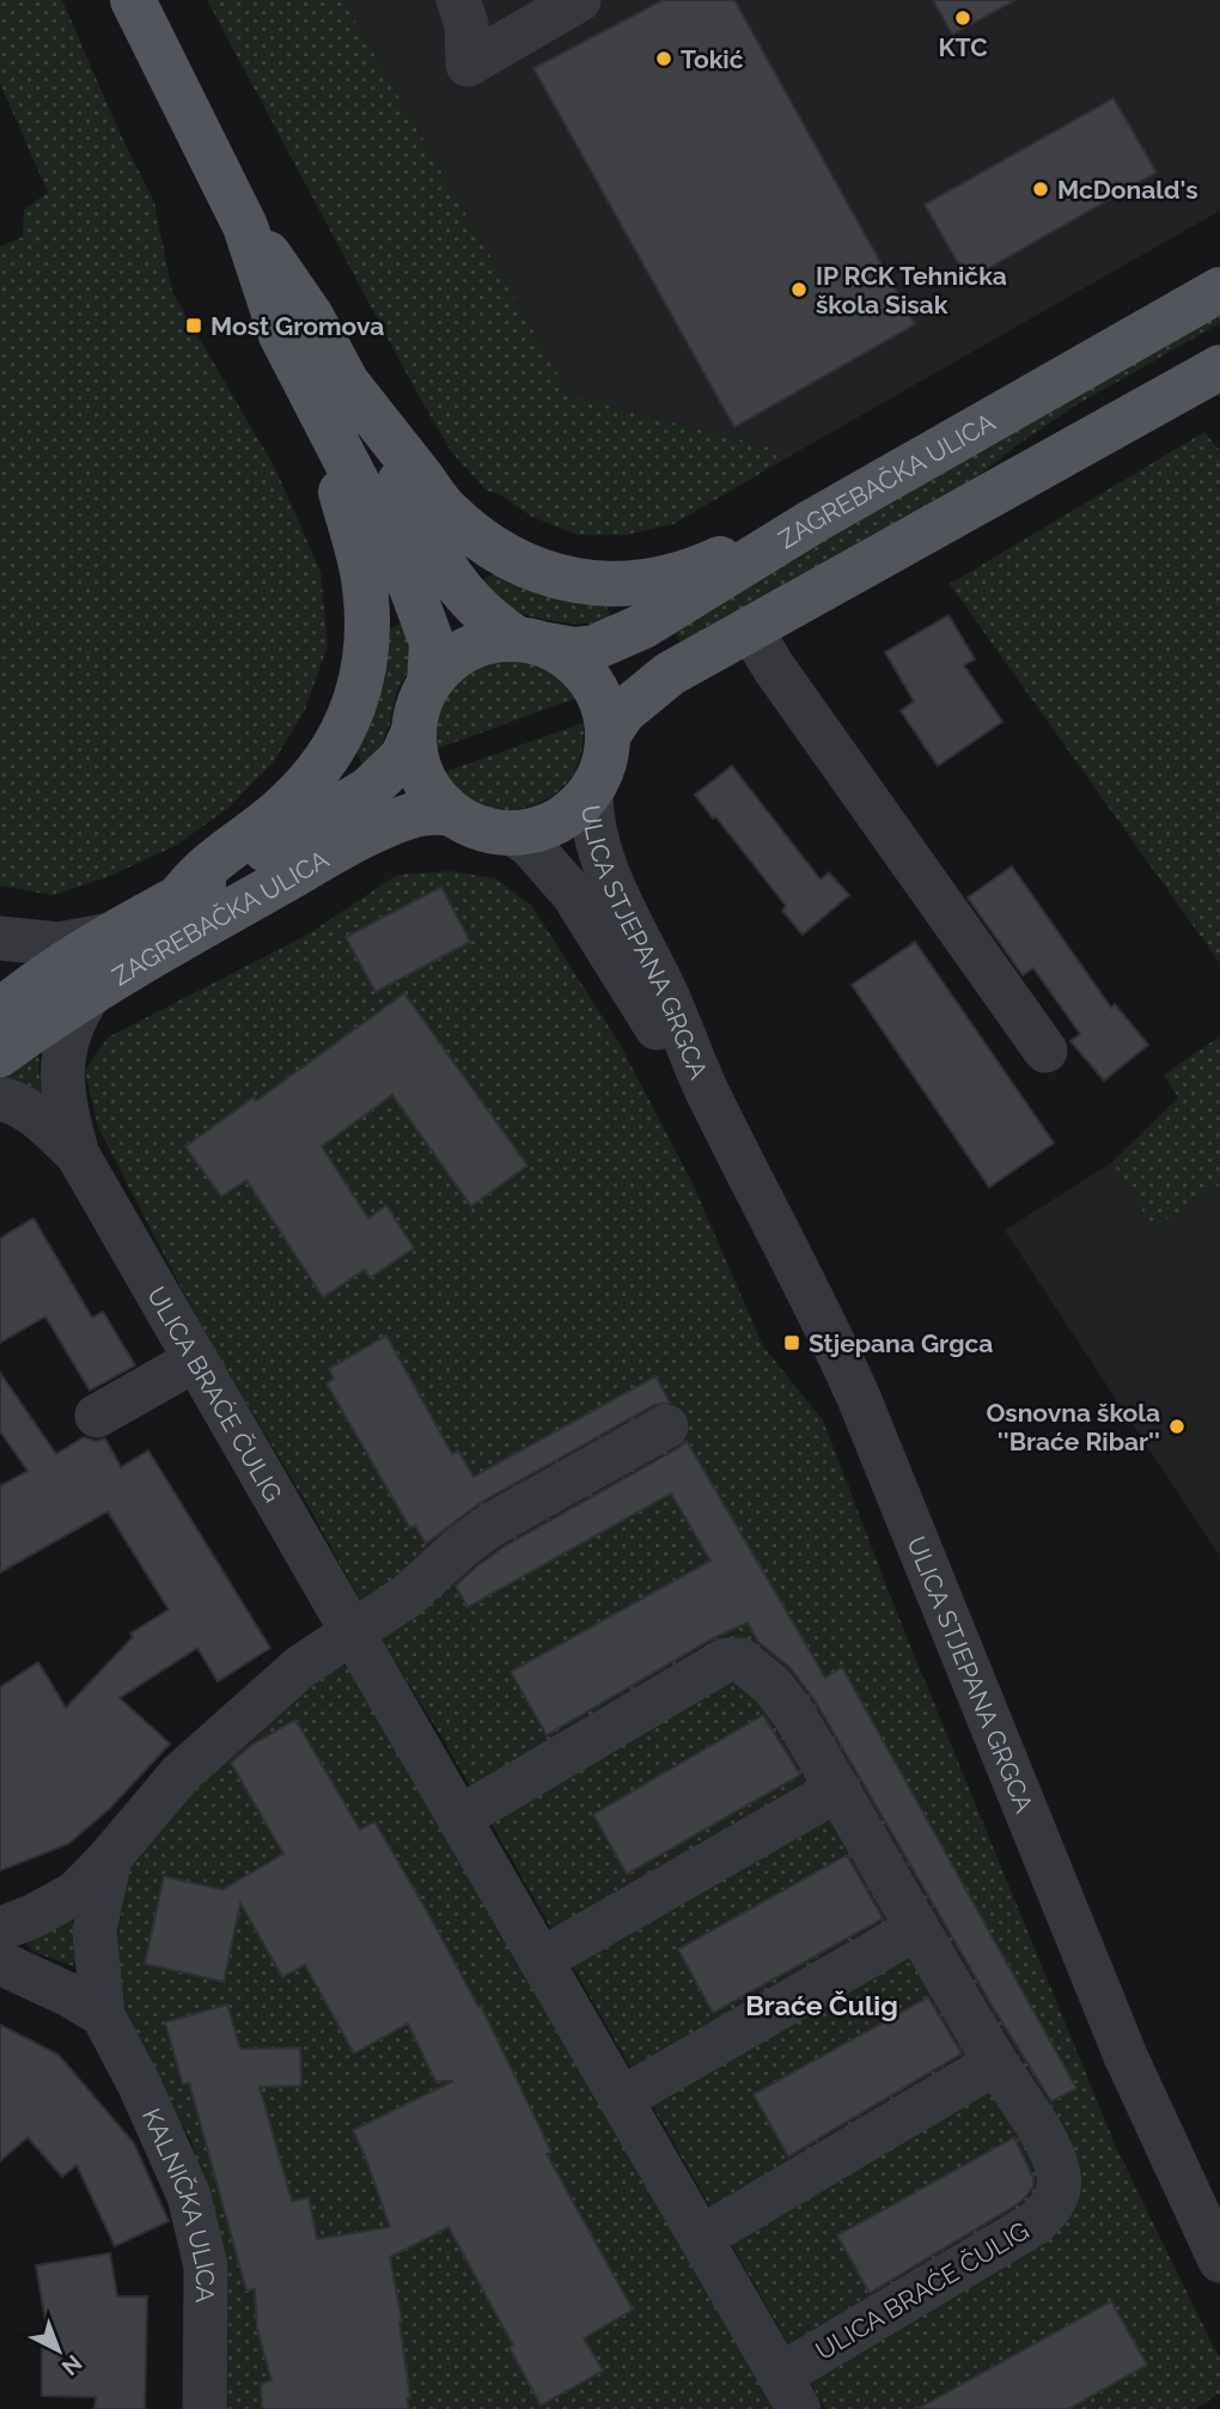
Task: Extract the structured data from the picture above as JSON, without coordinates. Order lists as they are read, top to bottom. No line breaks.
{"streets":{"main road":["ZAGREBAČKA ULICA"],"street":["ULICA STJEPANA GRGCA","ULICA BRAĆE ČULIG","KALNIČKA ULICA"]},"crossings":[["ZAGREBAČKA ULICA","ULICA STJEPANA GRGCA"],["ZAGREBAČKA ULICA","ULICA BRAĆE ČULIG"],["ULICA BRAĆE ČULIG","KALNIČKA ULICA"]],"districts":["Braće Čulig"],"places":{"other":["KTC","Tokić","McDonald's","IP RCK Tehnička škola Sisak","Osnovna škola ''Braće Ribar''"],"transit":["Most Gromova","Stjepana Grgca"]},"north":"bottom right"}
